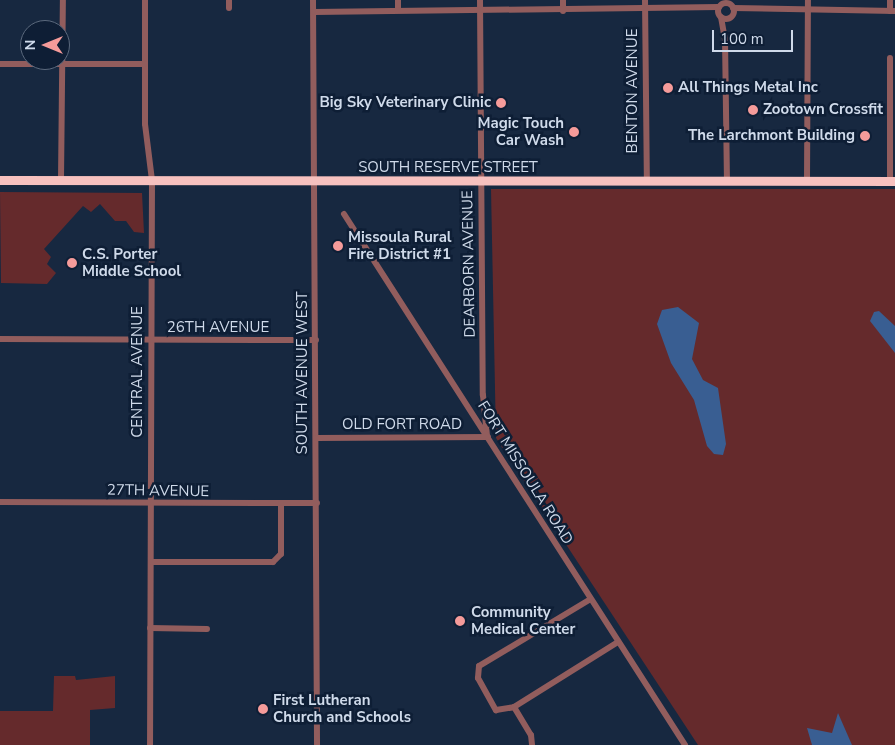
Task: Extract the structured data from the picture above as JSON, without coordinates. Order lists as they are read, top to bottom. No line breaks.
{"streets":{"highway":["SOUTH RESERVE STREET"],"street":["BENTON AVENUE","DEARBORN AVENUE","26TH AVENUE","CENTRAL AVENUE","SOUTH AVENUE WEST","OLD FORT ROAD","FORT MISSOULA ROAD","27TH AVENUE"]},"crossings":[["BENTON AVENUE","SOUTH RESERVE STREET"],["SOUTH RESERVE STREET","DEARBORN AVENUE"],["SOUTH RESERVE STREET","CENTRAL AVENUE"],["SOUTH RESERVE STREET","SOUTH AVENUE WEST"],["DEARBORN AVENUE","OLD FORT ROAD"],["DEARBORN AVENUE","FORT MISSOULA ROAD"],["26TH AVENUE","CENTRAL AVENUE"],["26TH AVENUE","SOUTH AVENUE WEST"],["CENTRAL AVENUE","27TH AVENUE"],["SOUTH AVENUE WEST","OLD FORT ROAD"],["SOUTH AVENUE WEST","27TH AVENUE"],["OLD FORT ROAD","FORT MISSOULA ROAD"]],"places":["All Things Metal Inc","Big Sky Veterinary Clinic","Zootown Crossfit","Magic Touch Car Wash","The Larchmont Building","Missoula Rural Fire District #1","C.S. Porter Middle School","Community Medical Center","First Lutheran Church and Schools"],"scale_bar":"100 m","north":"left"}
